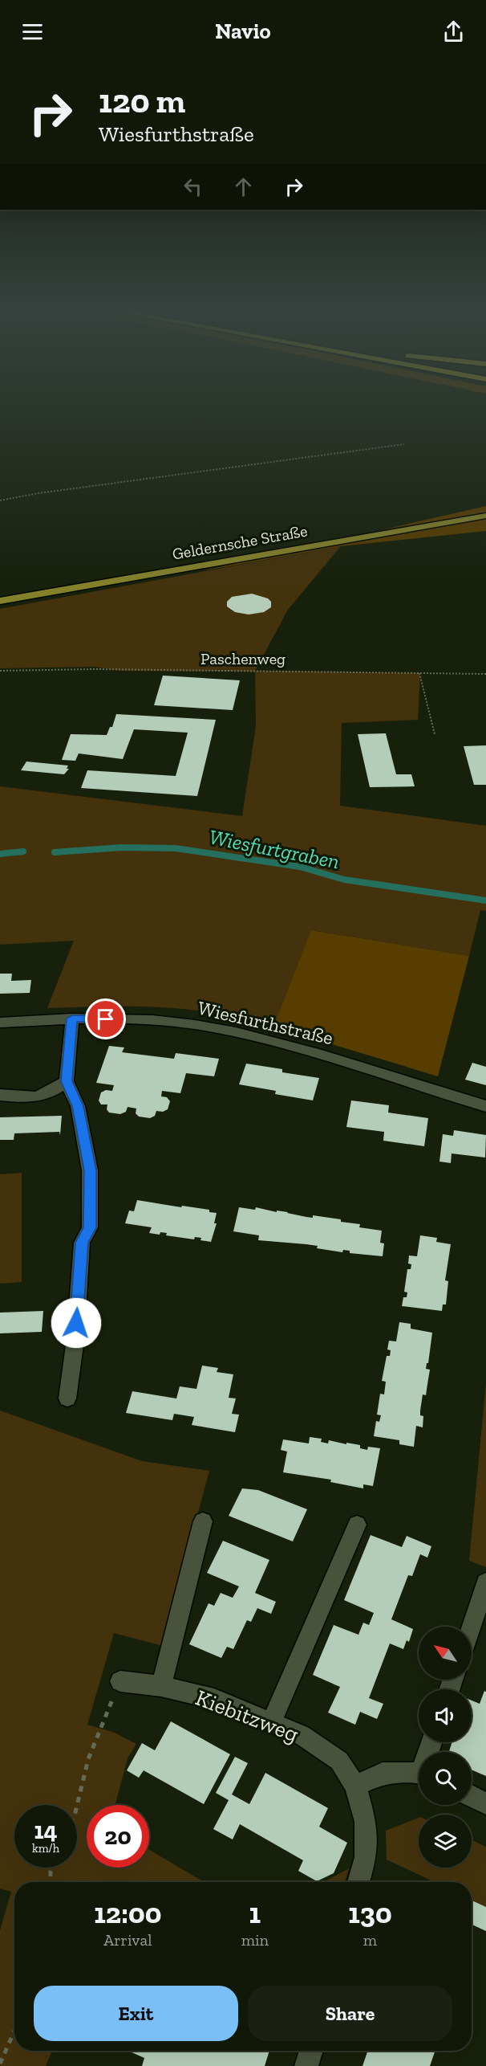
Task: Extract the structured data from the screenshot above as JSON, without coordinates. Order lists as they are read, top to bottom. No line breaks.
{"streets":{"main road":["Geldernsche Straße"],"street":["Wiesfurthstraße","Kiebitzweg"],"path":["Paschenweg"]},"water":["Wiesfurtgraben"],"north":"top left","page":{"header":"Navio","turn":["120 m","Wiesfurthstraße"],"speed":"14 km/h","limit":"20","eta":["12:00","Arrival","1","min","130","m"],"buttons":["Exit","Share"]}}
